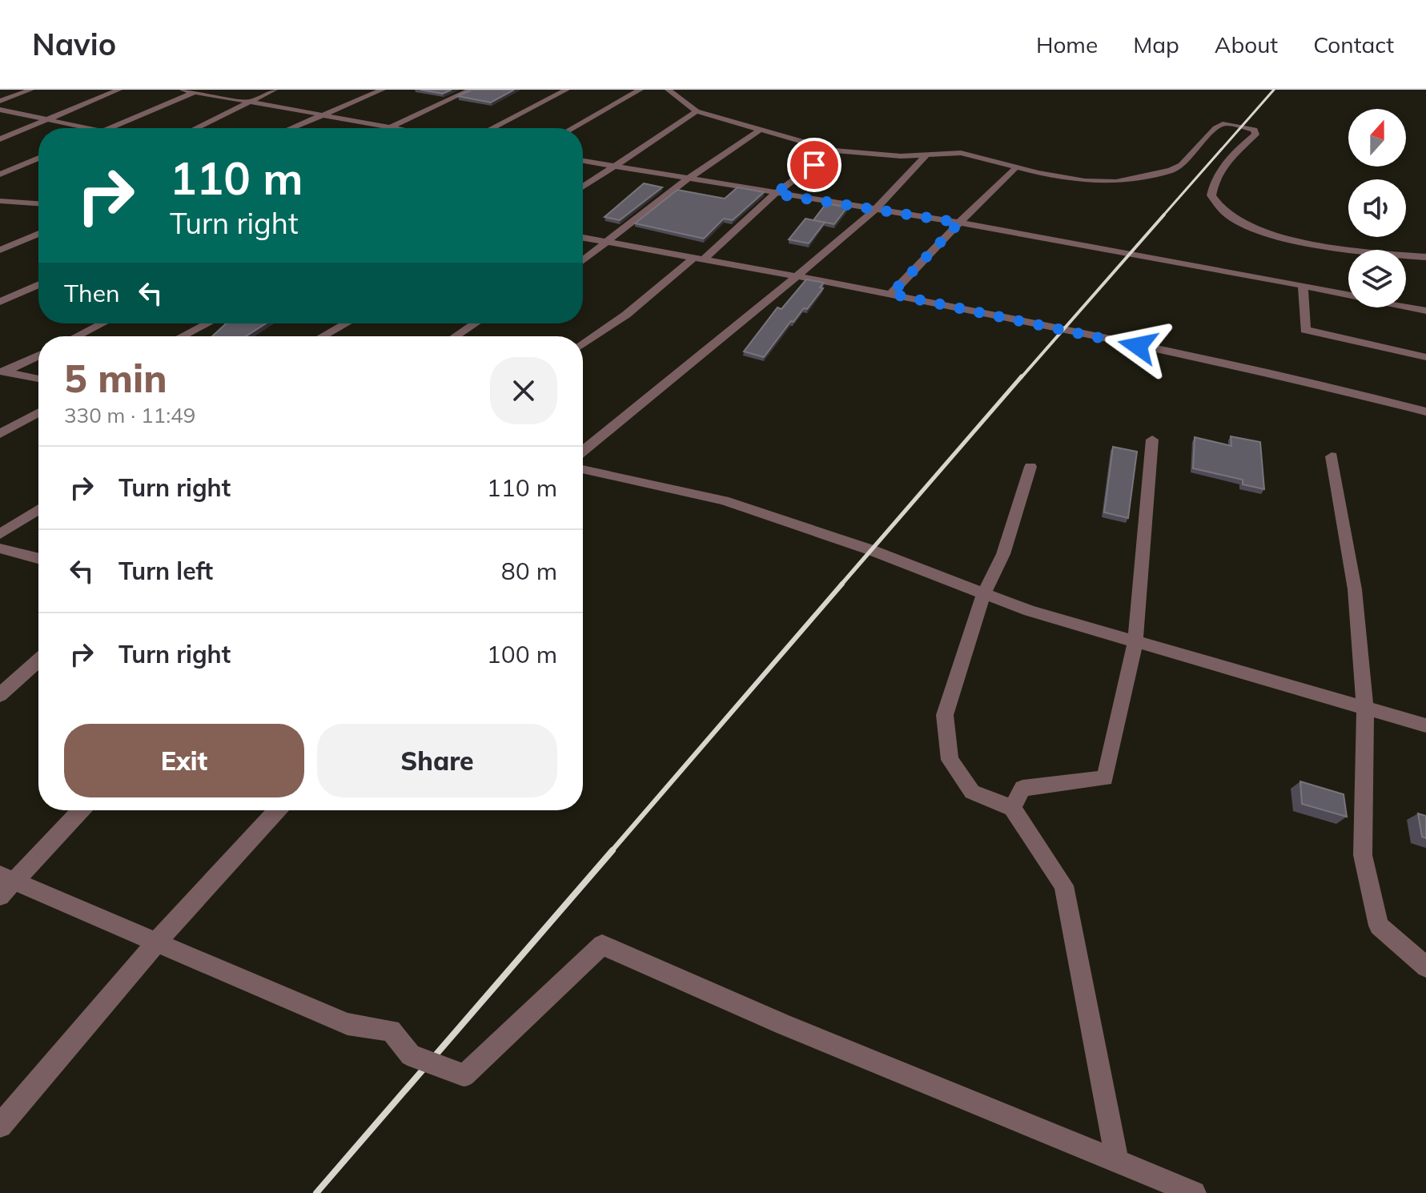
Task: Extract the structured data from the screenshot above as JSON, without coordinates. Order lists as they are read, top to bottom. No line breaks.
{"north":"top","page":{"header":"Navio","nav":["Home","Map","About","Contact"],"turn":["110 m","Turn right"],"then":"Then","heading":["5 min","330 m · 11:49"],"list":[{"name":"Turn right","value":"110 m"},{"name":"Turn left","value":"80 m"},{"name":"Turn right","value":"100 m"}],"buttons":["Exit","Share"]}}
